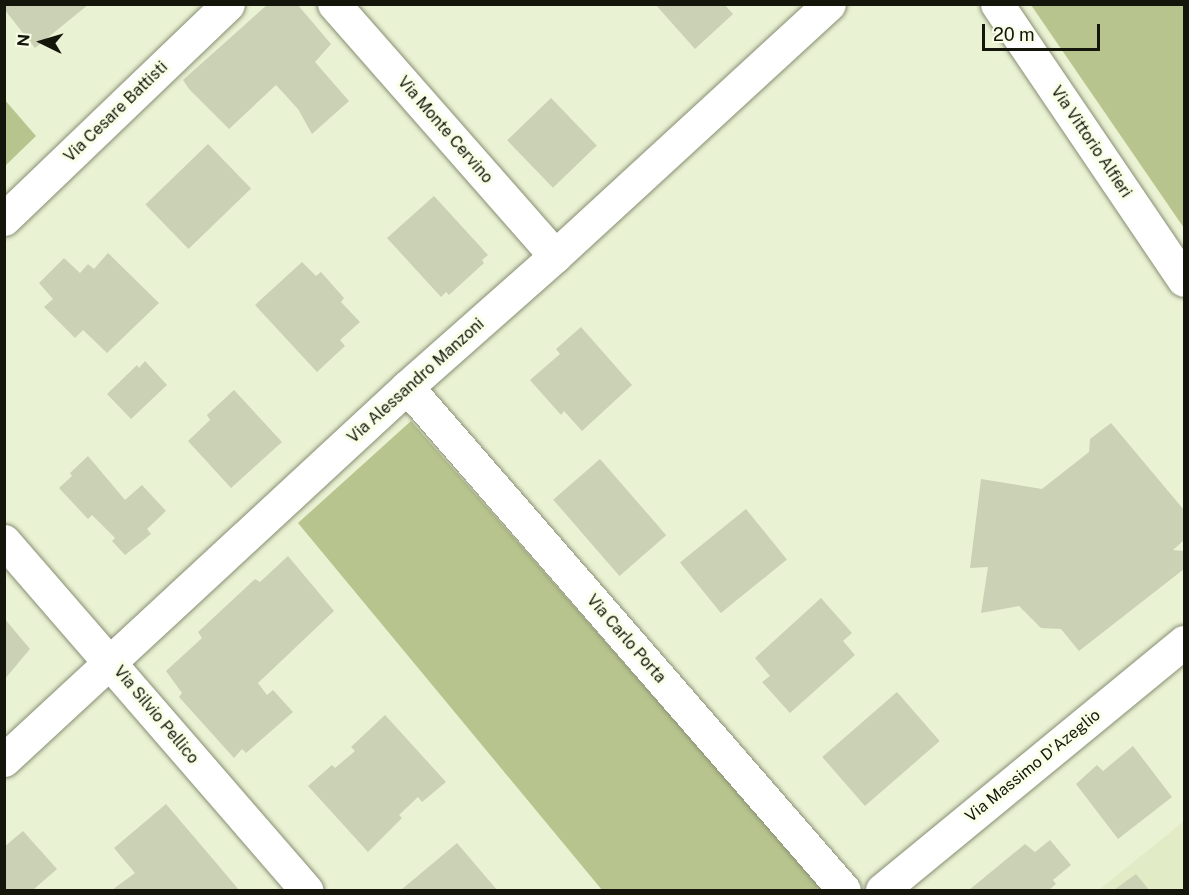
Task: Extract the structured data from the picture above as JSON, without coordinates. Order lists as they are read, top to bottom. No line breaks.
{"streets":{"street":["Via Cesare Battisti","Via Monte Cervino","Via Vittorio Alfieri","Via Alessandro Manzoni","Via Carlo Porta","Via Silvio Pellico","Via Massimo D'Azeglio"]},"crossings":[["Via Monte Cervino","Via Alessandro Manzoni"],["Via Alessandro Manzoni","Via Carlo Porta"],["Via Alessandro Manzoni","Via Silvio Pellico"]],"scale_bar":"20 m","north":"left"}
